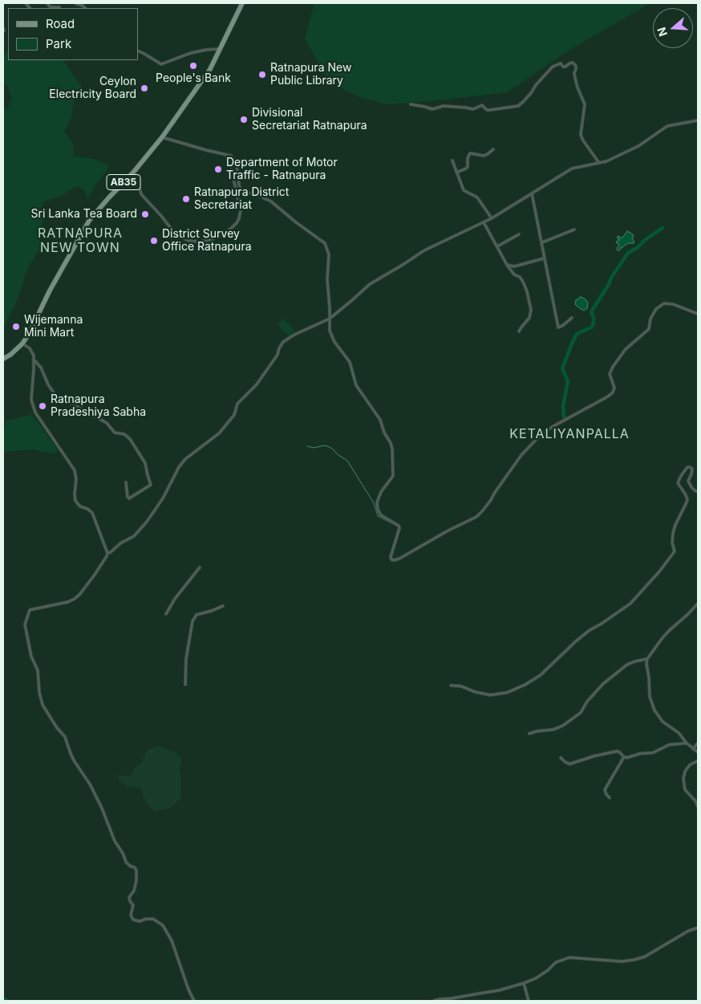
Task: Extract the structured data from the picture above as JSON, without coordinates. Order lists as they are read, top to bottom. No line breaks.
{"streets":{"main road":["AB35"]},"districts":["RATNAPURA NEW TOWN","KETALIYANPALLA"],"places":["People's Bank","Ratnapura New Public Library","Ceylon Electricity Board","Divisional Secretariat Ratnapura","Department of Motor Traffic - Ratnapura","Ratnapura District Secretariat","Sri Lanka Tea Board","District Survey Office Ratnapura","Wijemanna Mini Mart","Ratnapura Pradeshiya Sabha"],"legend":["Road","Park"],"north":"left"}
